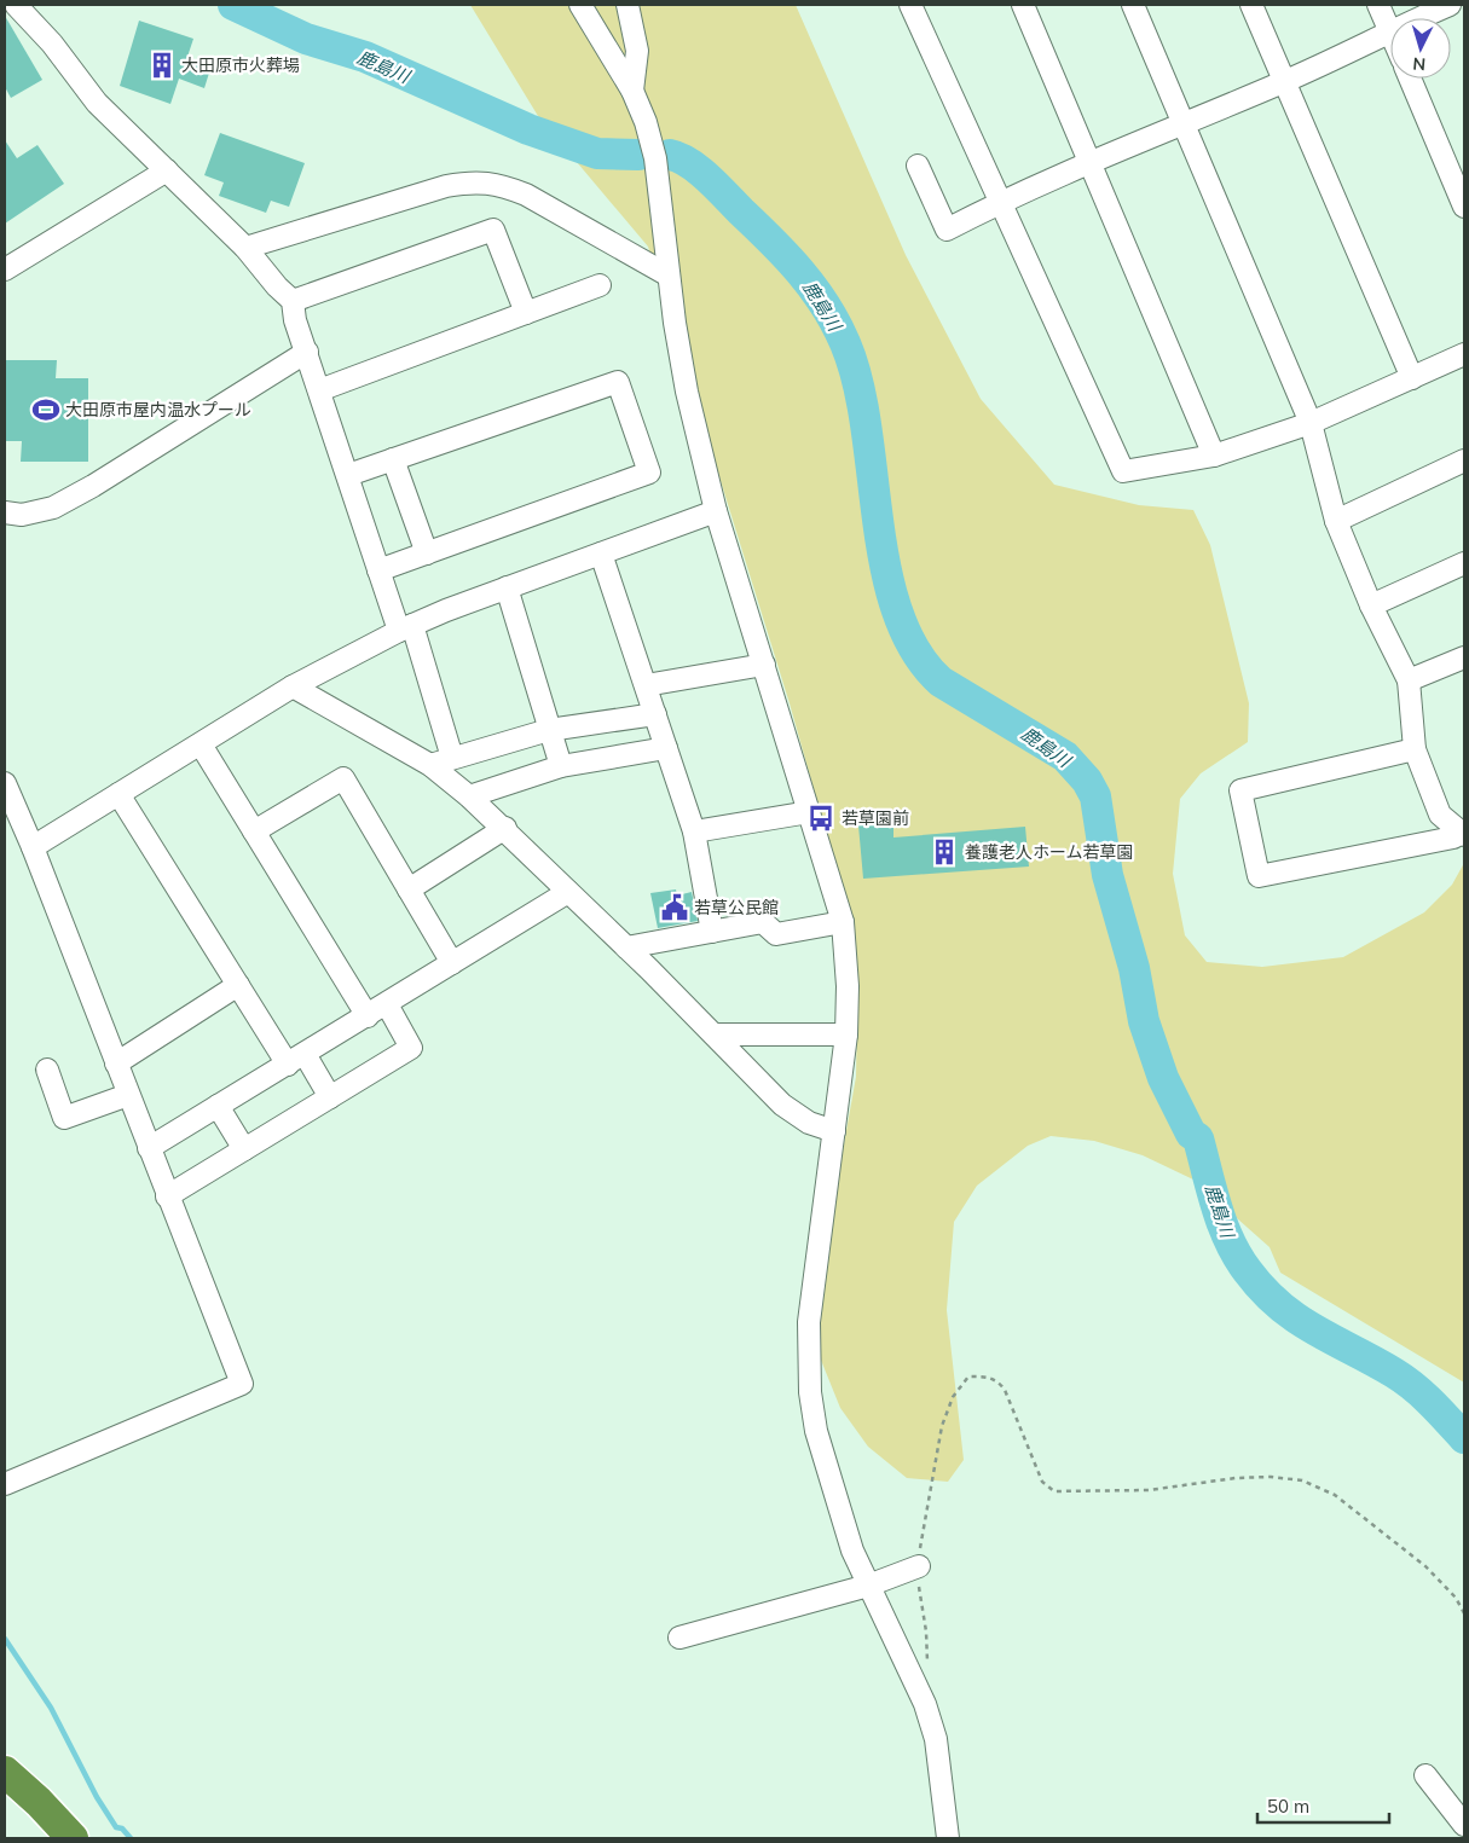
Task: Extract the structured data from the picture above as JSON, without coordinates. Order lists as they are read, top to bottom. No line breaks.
{"water":["鹿島川"],"places":{"building":["大田原市火葬場","養護老人ホーム若草園"],"sports":["大田原市屋内温水プール"],"bus stop":["若草園前"],"public building":["若草公民館"]},"scale_bar":"50 m","north":"bottom"}
